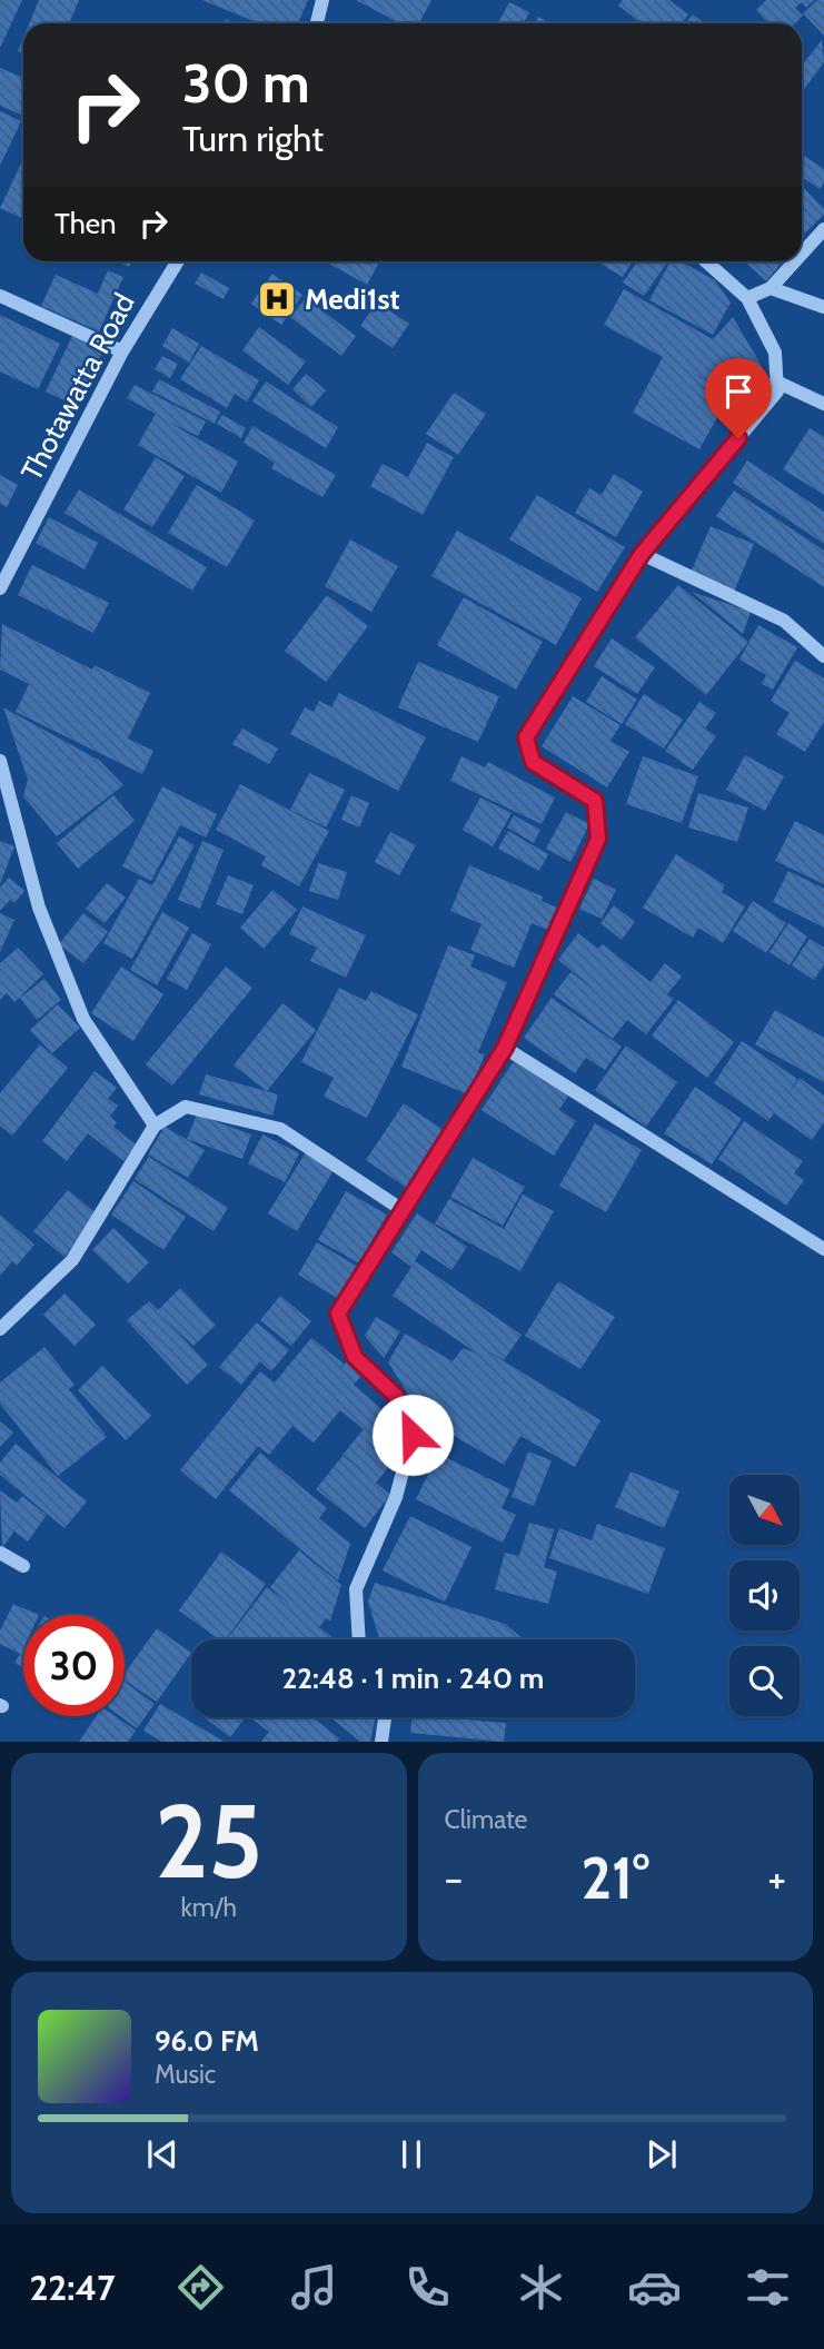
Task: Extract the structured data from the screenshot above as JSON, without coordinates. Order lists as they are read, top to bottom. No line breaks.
{"streets":{"street":["Thotawatta Road"]},"places":{"hospital":["Medi1st"]},"north":"bottom right","page":{"turn":["30 m","Turn right"],"then":"Then","limit":"30","trip":"22:48 · 1 min · 240 m","tile":[["25","km/h"],"Climate"],"heat":["−","21°","+"],"song":["96.0 FM","Music"],"tabs":"22:47"}}
